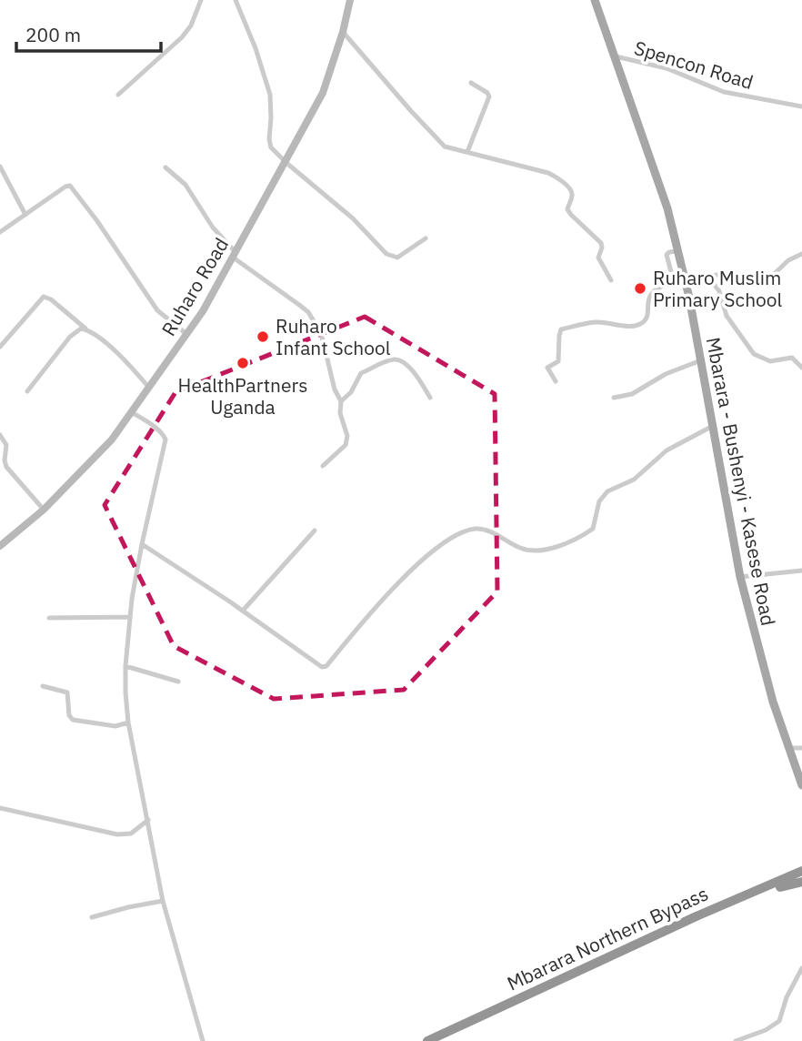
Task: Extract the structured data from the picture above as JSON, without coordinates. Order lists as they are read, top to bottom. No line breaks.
{"streets":{"highway":["Mbarara Northern Bypass"],"main road":["Mbarara - Bushenyi - Kasese Road"],"street":["Spencon Road","Ruharo Road"]},"crossings":[["Spencon Road","Mbarara - Bushenyi - Kasese Road"]],"places":["Ruharo Muslim Primary School","Ruharo Infant School","HealthPartners Uganda"],"scale_bar":"200 m"}
